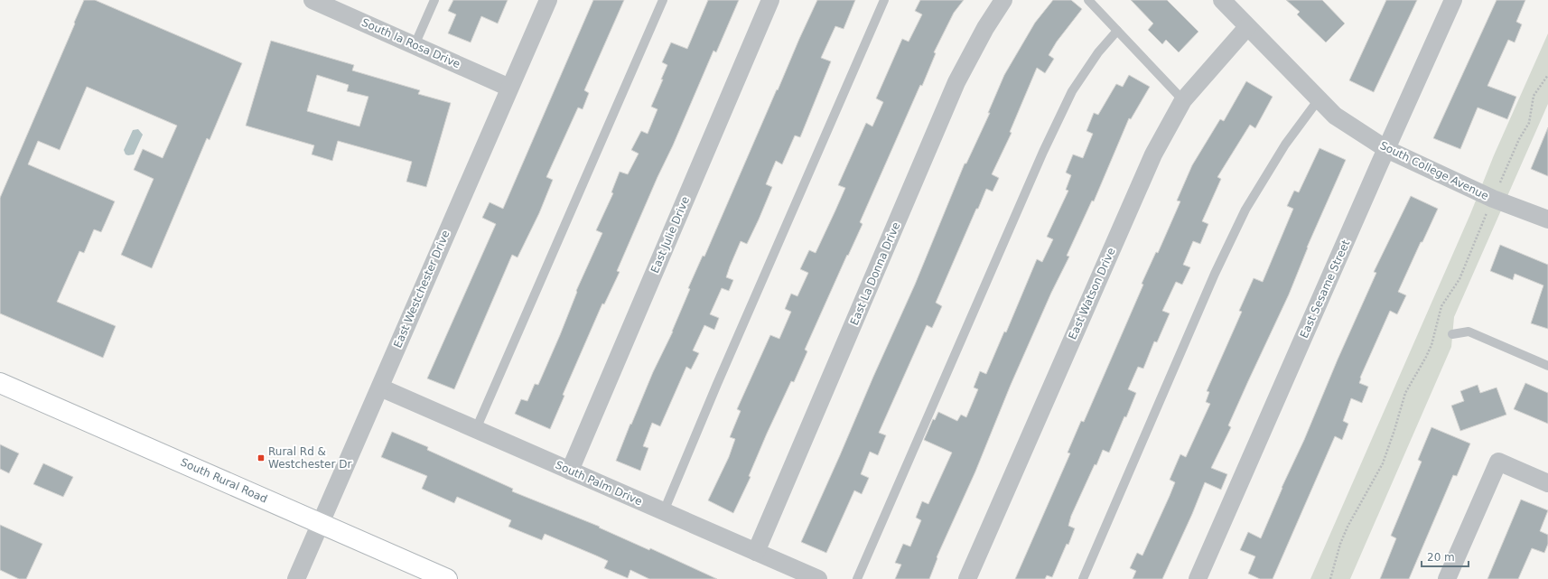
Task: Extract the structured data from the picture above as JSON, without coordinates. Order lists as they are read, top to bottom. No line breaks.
{"streets":{"main road":["South Rural Road"],"street":["South la Rosa Drive","South College Avenue","East Julie Drive","East La Donna Drive","East Westchester Drive","East Sesame Street","East Watson Drive","South Palm Drive"]},"crossings":[["South la Rosa Drive","East Westchester Drive"],["South College Avenue","East Sesame Street"],["South College Avenue","East Watson Drive"],["East Julie Drive","South Palm Drive"],["East La Donna Drive","South Palm Drive"],["East Westchester Drive","South Rural Road"],["East Westchester Drive","South Palm Drive"]],"places":{"transit":["Rural Rd & Westchester Dr"]},"scale_bar":"20 m"}
